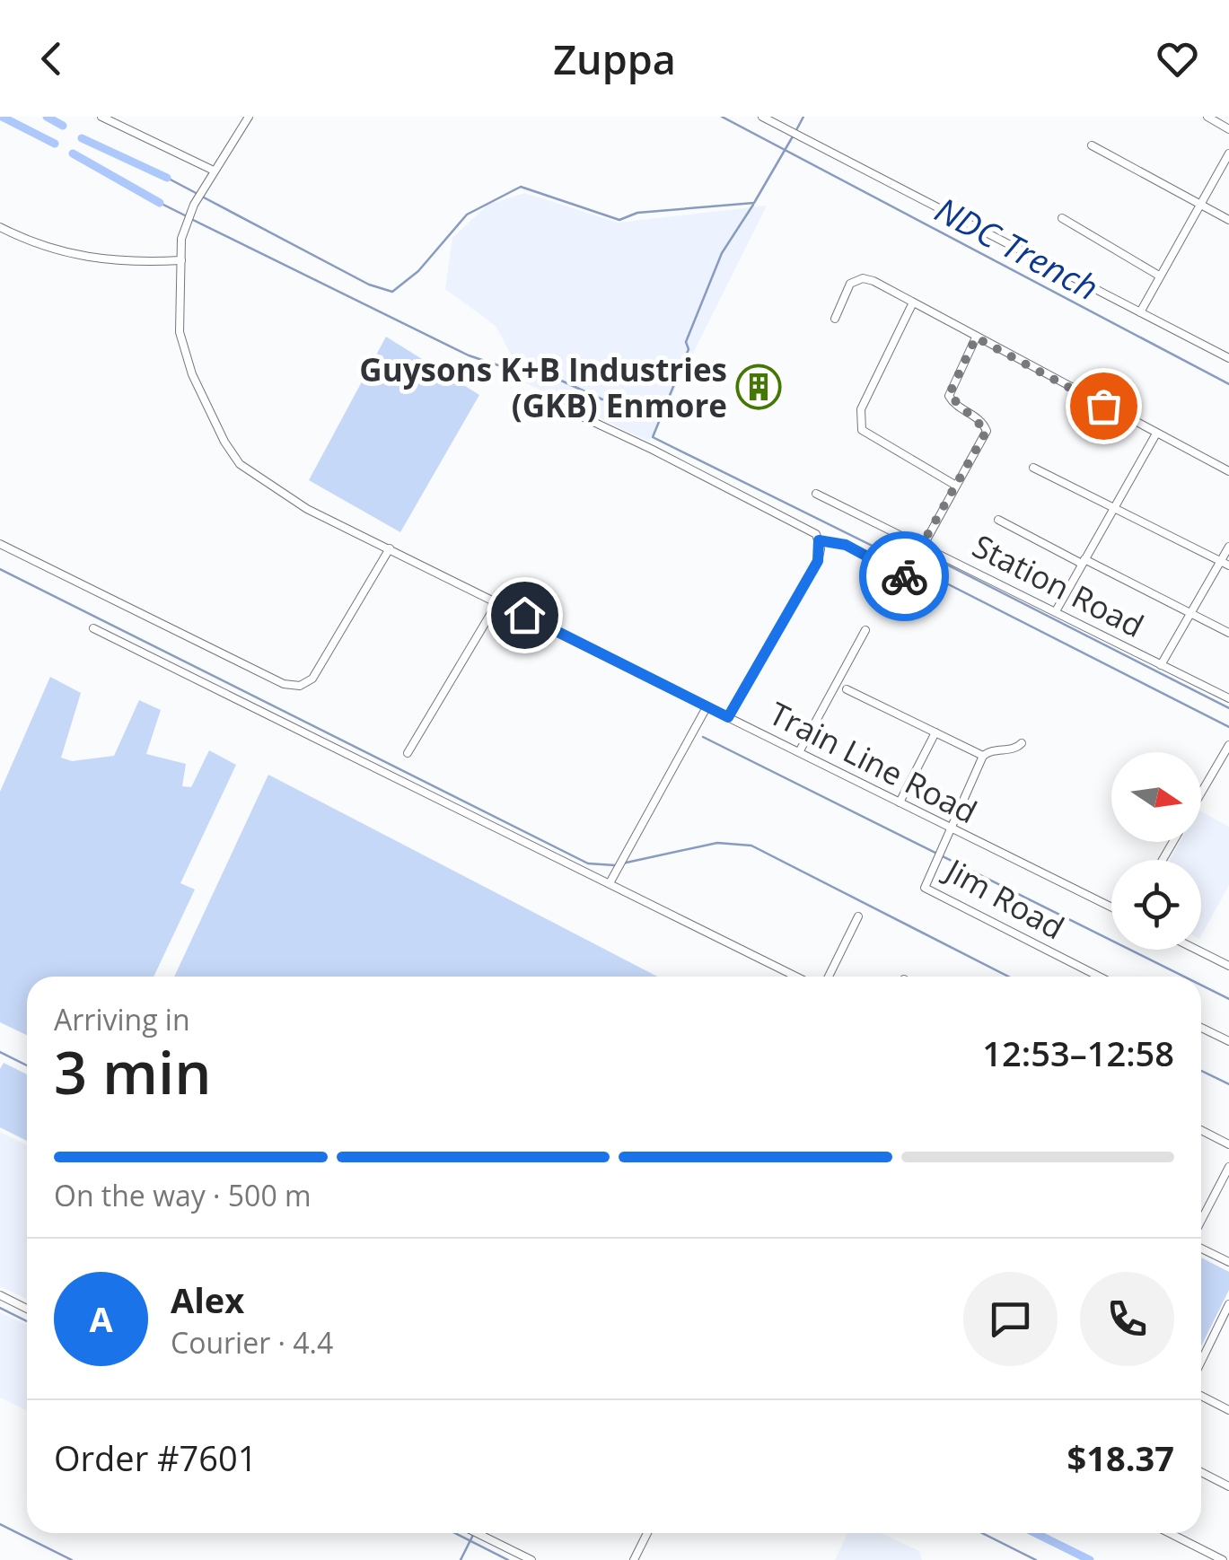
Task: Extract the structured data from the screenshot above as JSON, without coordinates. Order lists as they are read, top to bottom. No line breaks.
{"streets":{"street":["Station Road","Train Line Road","Jim Road"]},"crossings":[["Train Line Road","Jim Road"]],"water":["NDC Trench"],"places":{"building":["Guysons K+B Industries (GKB) Enmore"]},"north":"right","page":{"header":"Zuppa","heading":["3 min","Arriving in","12:53–12:58"],"panel":["Alex","Courier · 4.4","Order #7601","$18.37"],"bar":"On the way · 500 m","round":"A"}}
